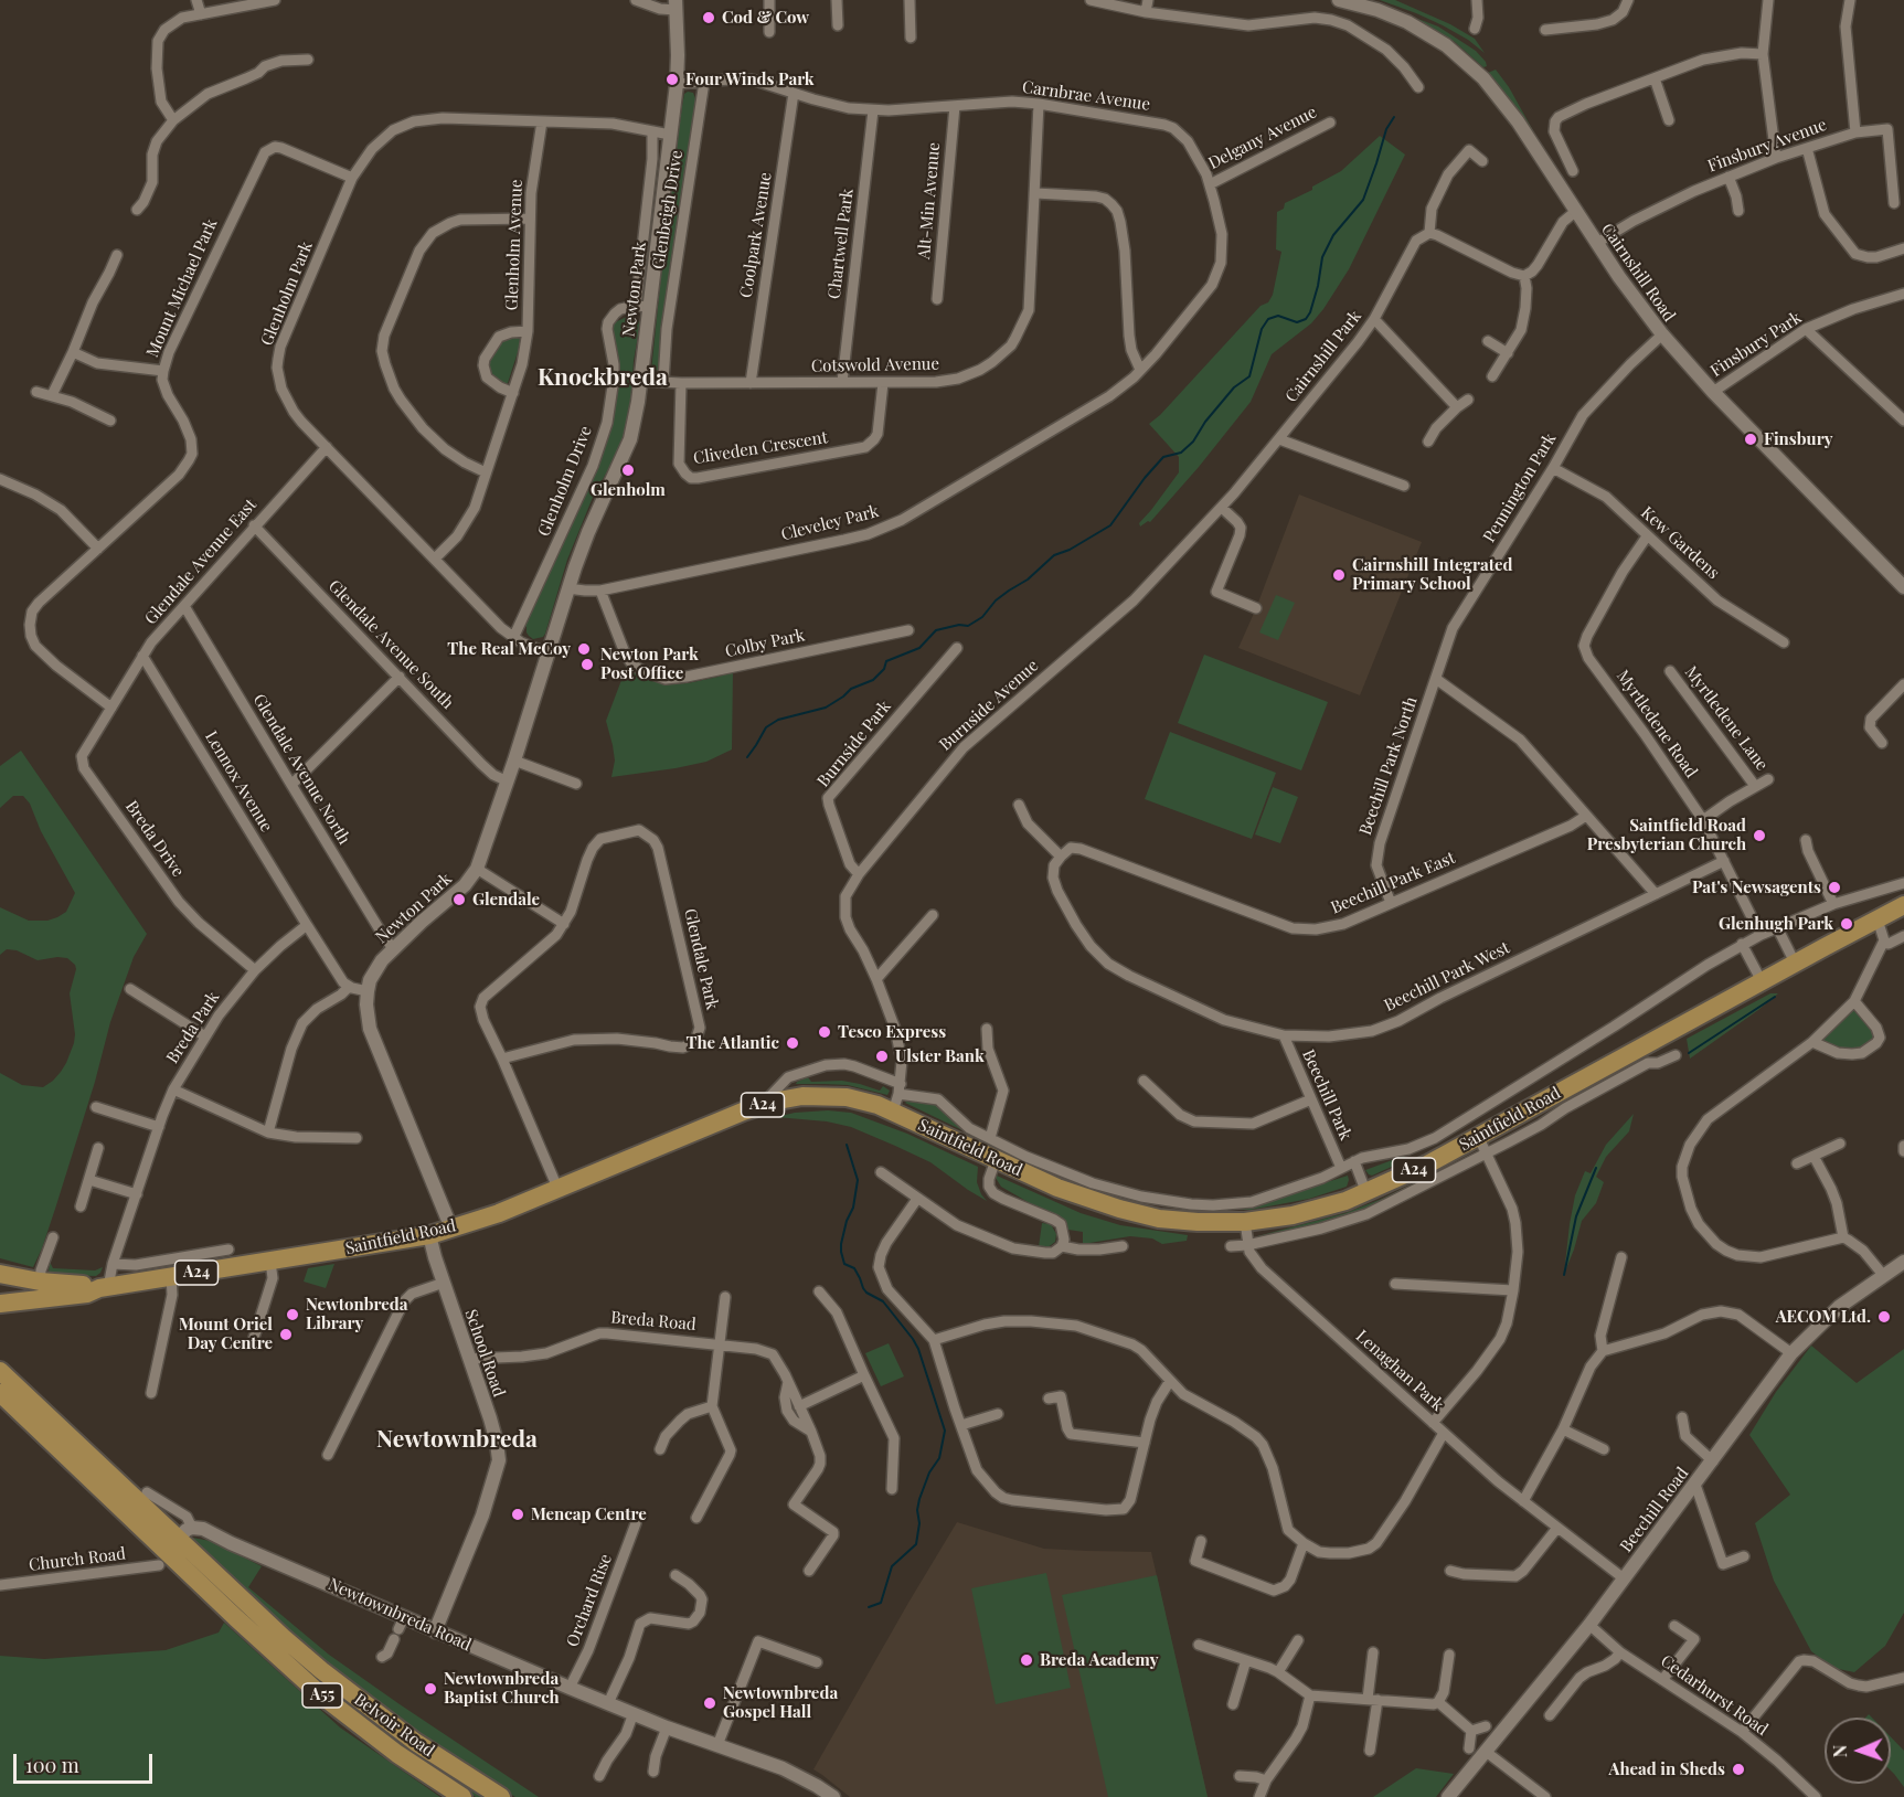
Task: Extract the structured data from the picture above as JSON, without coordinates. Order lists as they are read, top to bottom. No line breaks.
{"streets":{"highway":["A24","Saintfield Road","Newtownbreda Road","A55","Belvoir Road"],"street":["Carnbrae Avenue","Delgany Avenue","Finsbury Avenue","Alt-Min Avenue","Glenbeigh Drive","Coolpark Avenue","Chartwell Park","Glenholm Avenue","Cairnshill Road","Mount Michael Park","Newton Park","Glenholm Park","Finsbury Park","Cairnshill Park","Cotswold Avenue","Cliveden Crescent","Glenholm Drive","Pennington Park","Cleveley Park","Kew Gardens","Glendale Avenue East","Colby Park","Glendale Avenue South","Burnside Avenue","Myrtledene Lane","Myrtledene Road","Burnside Park","Beechill Park North","Glendale Avenue North","Lennox Avenue","Breda Drive","Beechill Park East","Glendale Park","Beechill Park West","Breda Park","Beechill Park","Breda Road","School Road","Lenaghan Park","Beechill Road","Church Road","Orchard Rise","Cedarhurst Road"]},"crossings":[["Carnbrae Avenue","Delgany Avenue"],["Carnbrae Avenue","Alt-Min Avenue"],["Carnbrae Avenue","Glenbeigh Drive"],["Carnbrae Avenue","Coolpark Avenue"],["Carnbrae Avenue","Chartwell Park"],["Carnbrae Avenue","Newton Park"],["Carnbrae Avenue","Cotswold Avenue"],["Carnbrae Avenue","Cleveley Park"],["Finsbury Avenue","Cairnshill Road"],["Glenbeigh Drive","Cotswold Avenue"],["Coolpark Avenue","Cotswold Avenue"],["Chartwell Park","Cotswold Avenue"],["Glenholm Avenue","Glenholm Park"],["Cairnshill Road","Finsbury Park"],["Cairnshill Road","Pennington Park"],["Mount Michael Park","Glenholm Park"],["Mount Michael Park","Glendale Avenue East"],["Mount Michael Park","Breda Drive"],["Newton Park","Glenholm Park"],["Newton Park","Cotswold Avenue"],["Newton Park","Cleveley Park"],["Newton Park","Glendale Avenue South"],["Newton Park","Glendale Avenue North"],["Newton Park","Saintfield Road"],["Glenholm Park","Glenholm Drive"],["Glenholm Park","Glendale Avenue East"],["Cairnshill Park","Burnside Avenue"],["Cotswold Avenue","Cliveden Crescent"],["Pennington Park","Kew Gardens"],["Pennington Park","Beechill Park North"],["Cleveley Park","Colby Park"],["Kew Gardens","Myrtledene Road"],["Glendale Avenue East","Glendale Avenue South"],["Glendale Avenue East","Glendale Avenue North"],["Glendale Avenue East","Lennox Avenue"],["Glendale Avenue East","Breda Drive"],["Burnside Avenue","Burnside Park"],["Myrtledene Road","Beechill Park West"],["Myrtledene Road","Saintfield Road"],["Beechill Park North","Beechill Park East"],["Lennox Avenue","Breda Park"],["Breda Drive","Breda Park"],["Beechill Park East","Beechill Park West"],["Glendale Park","Saintfield Road"],["Beechill Park West","Beechill Park"],["Breda Park","Saintfield Road"],["Beechill Park","Saintfield Road"],["Saintfield Road","School Road"],["Saintfield Road","Lenaghan Park"],["Breda Road","School Road"],["School Road","Newtownbreda Road"],["Lenaghan Park","Beechill Road"],["Beechill Road","Cedarhurst Road"],["Church Road","Newtownbreda Road"],["Church Road","Belvoir Road"],["Orchard Rise","Newtownbreda Road"],["Newtownbreda Road","Belvoir Road"]],"districts":["Knockbreda","Newtownbreda"],"places":["Cod & Cow","Four Winds Park","Finsbury","Glenholm","Cairnshill Integrated Primary School","The Real McCoy","Newton Park Post Office","Saintfield Road Presbyterian Church","Pat's Newsagents","Glendale","Glenhugh Park","Tesco Express","The Atlantic","Ulster Bank","Newtonbreda Library","AECOM Ltd.","Mount Oriel Day Centre","Mencap Centre","Breda Academy","Newtownbreda Baptist Church","Newtownbreda Gospel Hall","Ahead in Sheds"],"scale_bar":"100 m","north":"left"}
